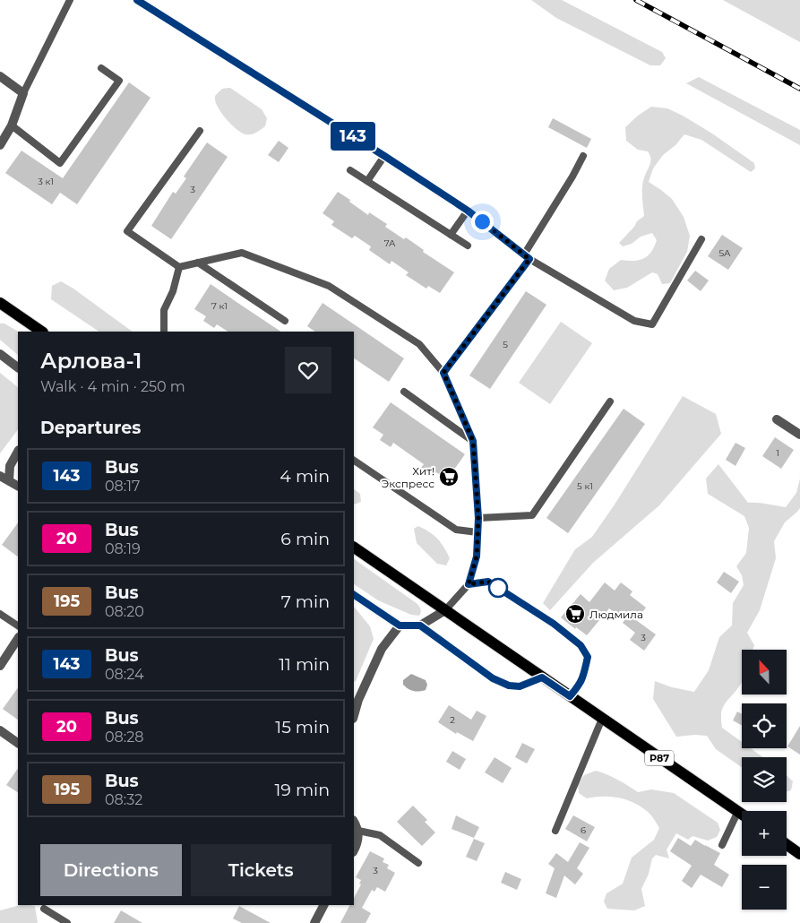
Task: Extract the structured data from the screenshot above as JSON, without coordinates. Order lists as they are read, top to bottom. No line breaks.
{"streets":{"main road":["Р87"]},"places":{"supermarket":["Хит! Экспресс","Людмила"]},"lines":["bus line 143"],"house_numbers":["3 к1","3","7А","5А","7 к1","5","1","5 к1","3","2","6","3"],"north":"top","page":{"on_map":"143","heading":[["Арлова-1","Walk · 4 min · 250 m"],"Departures"],"list":[{"mark":"143","name":"Bus","note":"08:17","value":"4 min"},{"mark":"20","name":"Bus","note":"08:19","value":"6 min"},{"mark":"195","name":"Bus","note":"08:20","value":"7 min"},{"mark":"143","name":"Bus","note":"08:24","value":"11 min"},{"mark":"20","name":"Bus","note":"08:28","value":"15 min"},{"mark":"195","name":"Bus","note":"08:32","value":"19 min"}],"map_buttons":["+","−"],"buttons":["Directions","Tickets"]}}
